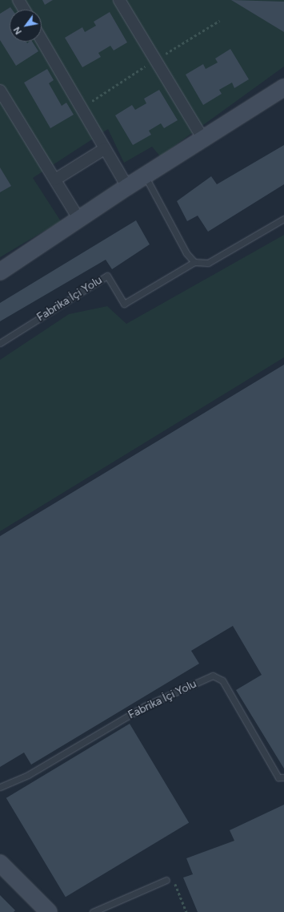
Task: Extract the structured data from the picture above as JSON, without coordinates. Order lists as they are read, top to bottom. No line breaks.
{"streets":{"lane":["Fabrika İçi Yolu"]},"north":"bottom left"}
